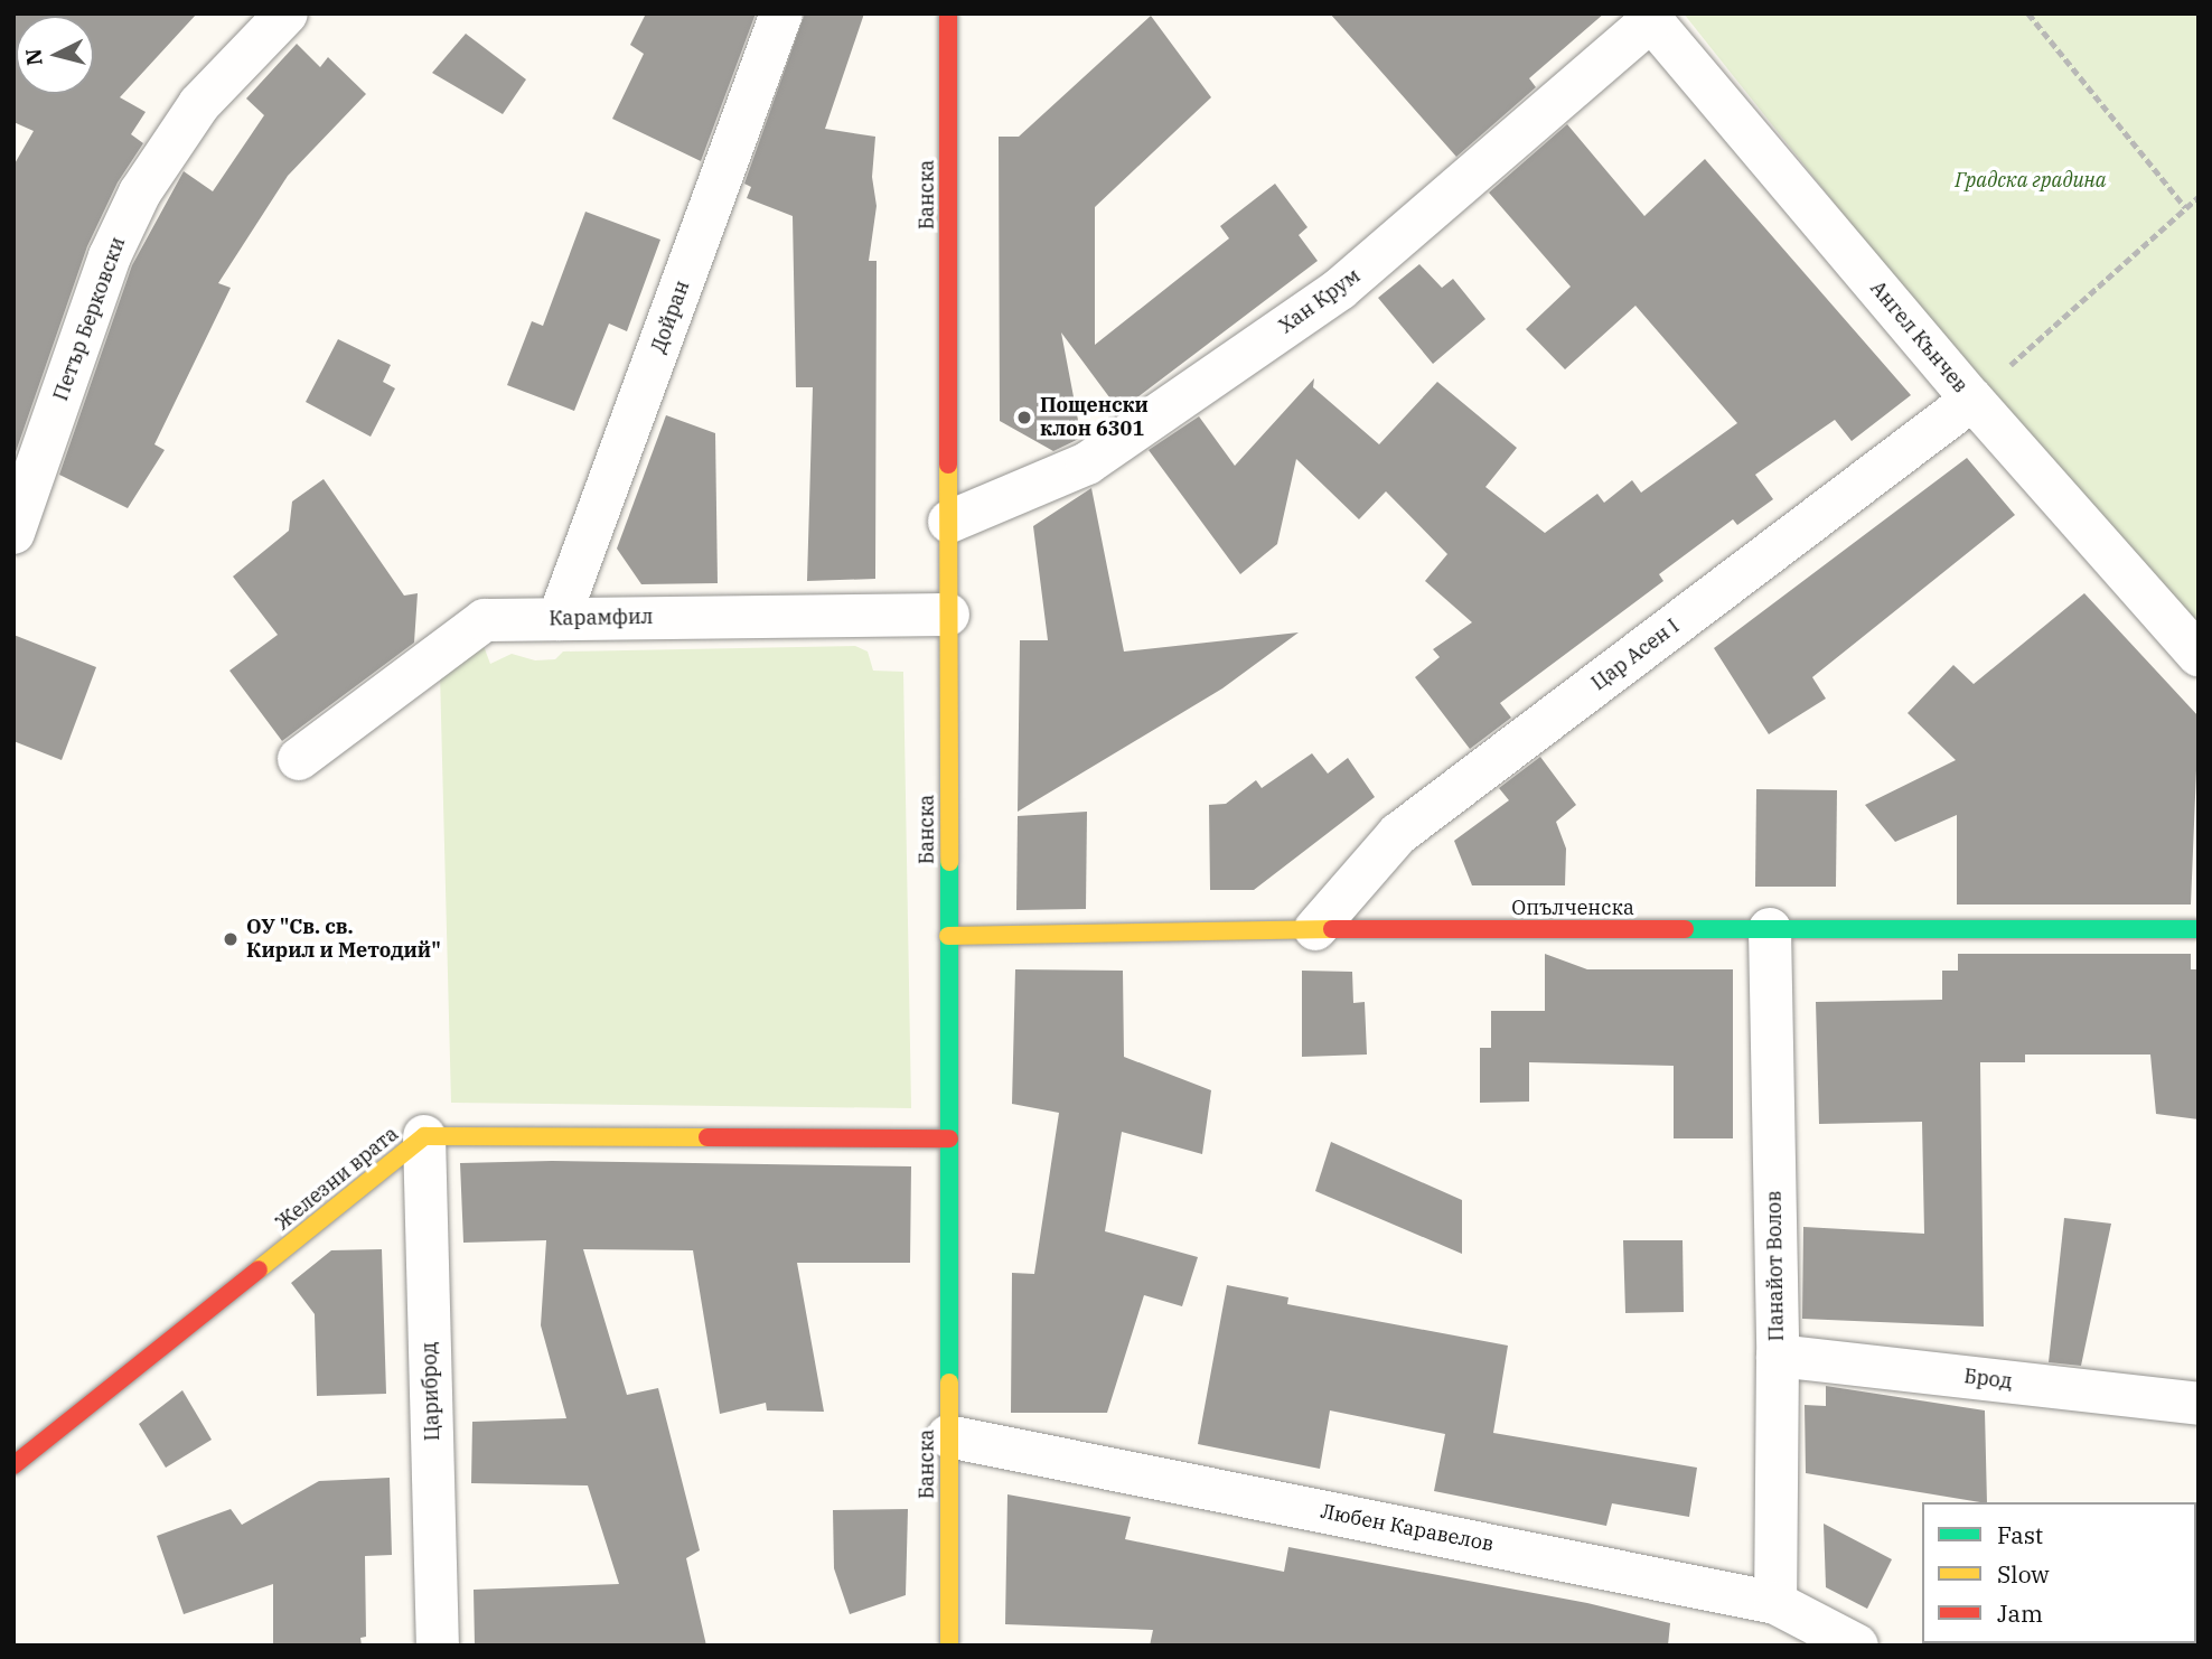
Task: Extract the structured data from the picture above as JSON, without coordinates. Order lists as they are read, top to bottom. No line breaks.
{"streets":{"street":["Банска","Хан Крум","Дойран","Петър Берковски","Ангел Кънчев","Карамфил","Цар Асен I","Опълченска","Железни врата","Панайот Волов","Брод","Цариброд","Любен Каравелов"]},"crossings":[["Банска","Хан Крум"],["Банска","Карамфил"],["Банска","Опълченска"],["Банска","Железни врата"],["Банска","Любен Каравелов"],["Хан Крум","Ангел Кънчев"],["Дойран","Карамфил"],["Ангел Кънчев","Цар Асен I"],["Цар Асен I","Опълченска"],["Опълченска","Панайот Волов"],["Железни врата","Цариброд"],["Панайот Волов","Брод"],["Панайот Волов","Любен Каравелов"]],"parks":["Градска градина"],"places":["Пощенски клон 6301","ОУ \"Св. св. Кирил и Методий\""],"legend":["Fast","Slow","Jam"],"north":"left"}
